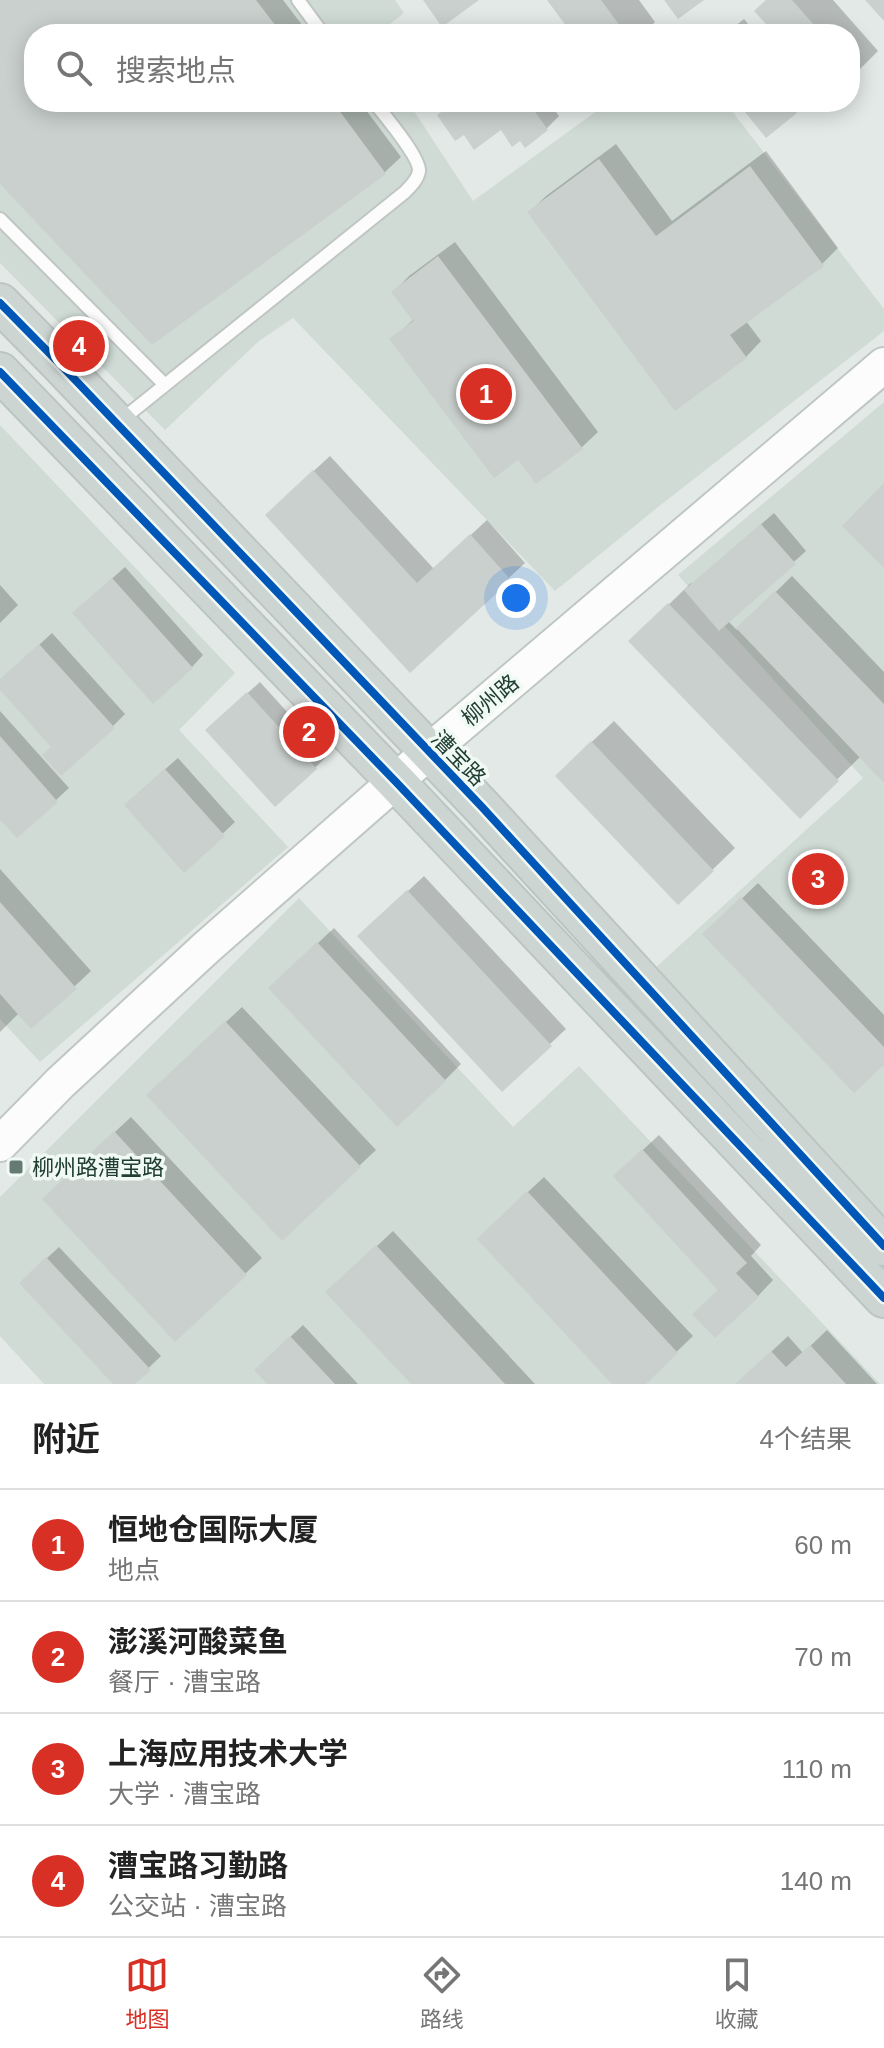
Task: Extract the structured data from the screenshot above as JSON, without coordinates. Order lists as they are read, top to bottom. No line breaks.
{"streets":{"main road":["漕宝路"],"street":["柳州路"]},"crossings":[["柳州路","漕宝路"]],"places":{"transit":["柳州路漕宝路"]},"page":{"search":"搜索地点","pins":["4","1","2","3"],"heading":["附近","4个结果"],"list":[{"mark":"1","name":"恒地仓国际大厦","note":"地点","value":"60 m"},{"mark":"2","name":"澎溪河酸菜鱼","note":"餐厅 · 漕宝路","value":"70 m"},{"mark":"3","name":"上海应用技术大学","note":"大学 · 漕宝路","value":"110 m"},{"mark":"4","name":"漕宝路习勤路","note":"公交站 · 漕宝路","value":"140 m"}],"nav":["地图","路线","收藏"]}}
